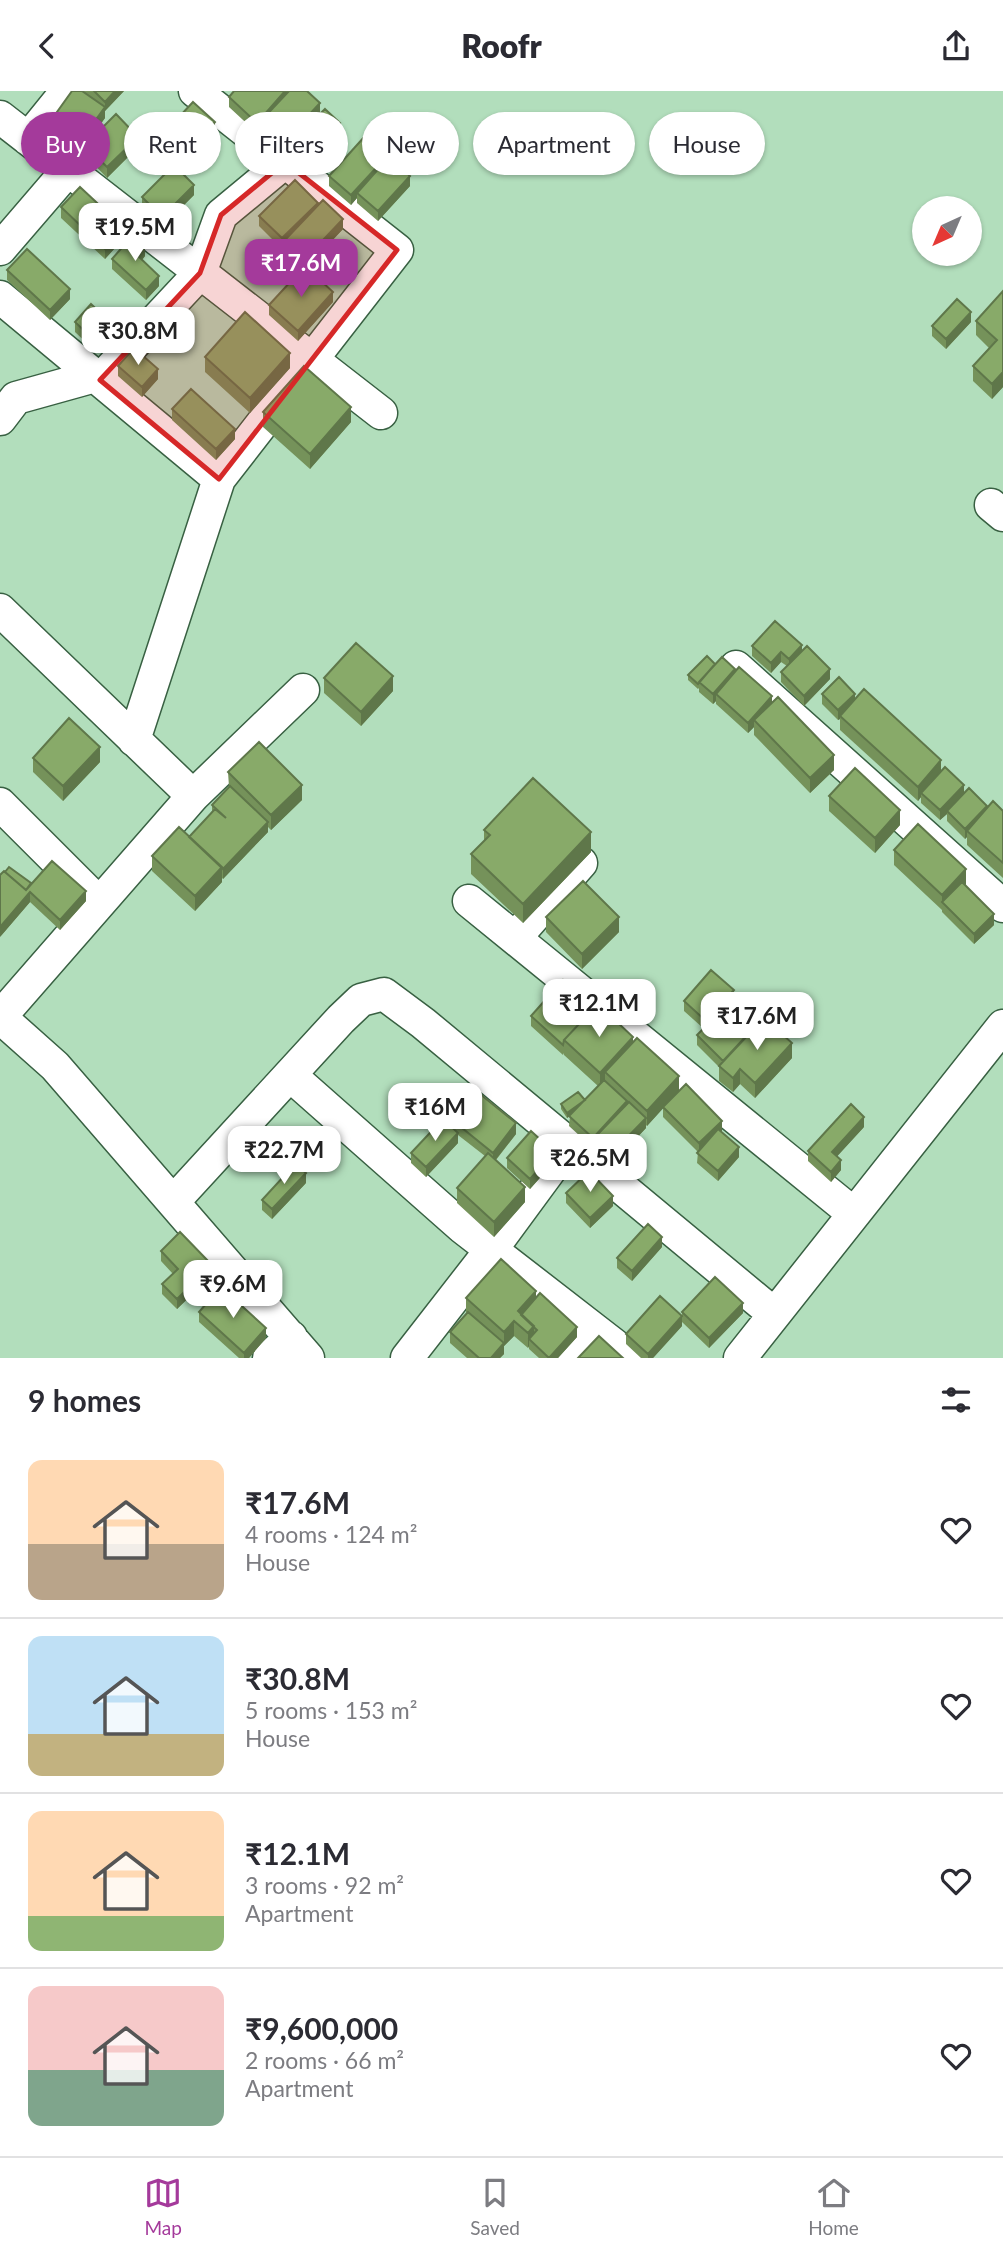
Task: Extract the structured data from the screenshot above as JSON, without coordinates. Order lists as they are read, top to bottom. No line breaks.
{"north":"bottom left","page":{"header":"Roofr","chip":["Buy","Rent","Filters","New","Apartment","House"],"price":["₹19.5M","₹17.6M","₹30.8M","₹12.1M","₹17.6M","₹16M","₹22.7M","₹26.5M","₹9.6M"],"heading":"9 homes","list":[{"name":"₹17.6M","note":"4 rooms · 124 m² · House"},{"name":"₹30.8M","note":"5 rooms · 153 m² · House"},{"name":"₹12.1M","note":"3 rooms · 92 m² · Apartment"},{"name":"₹9,600,000","note":"2 rooms · 66 m² · Apartment"}],"tabs":["Map","Saved","Home"]}}
